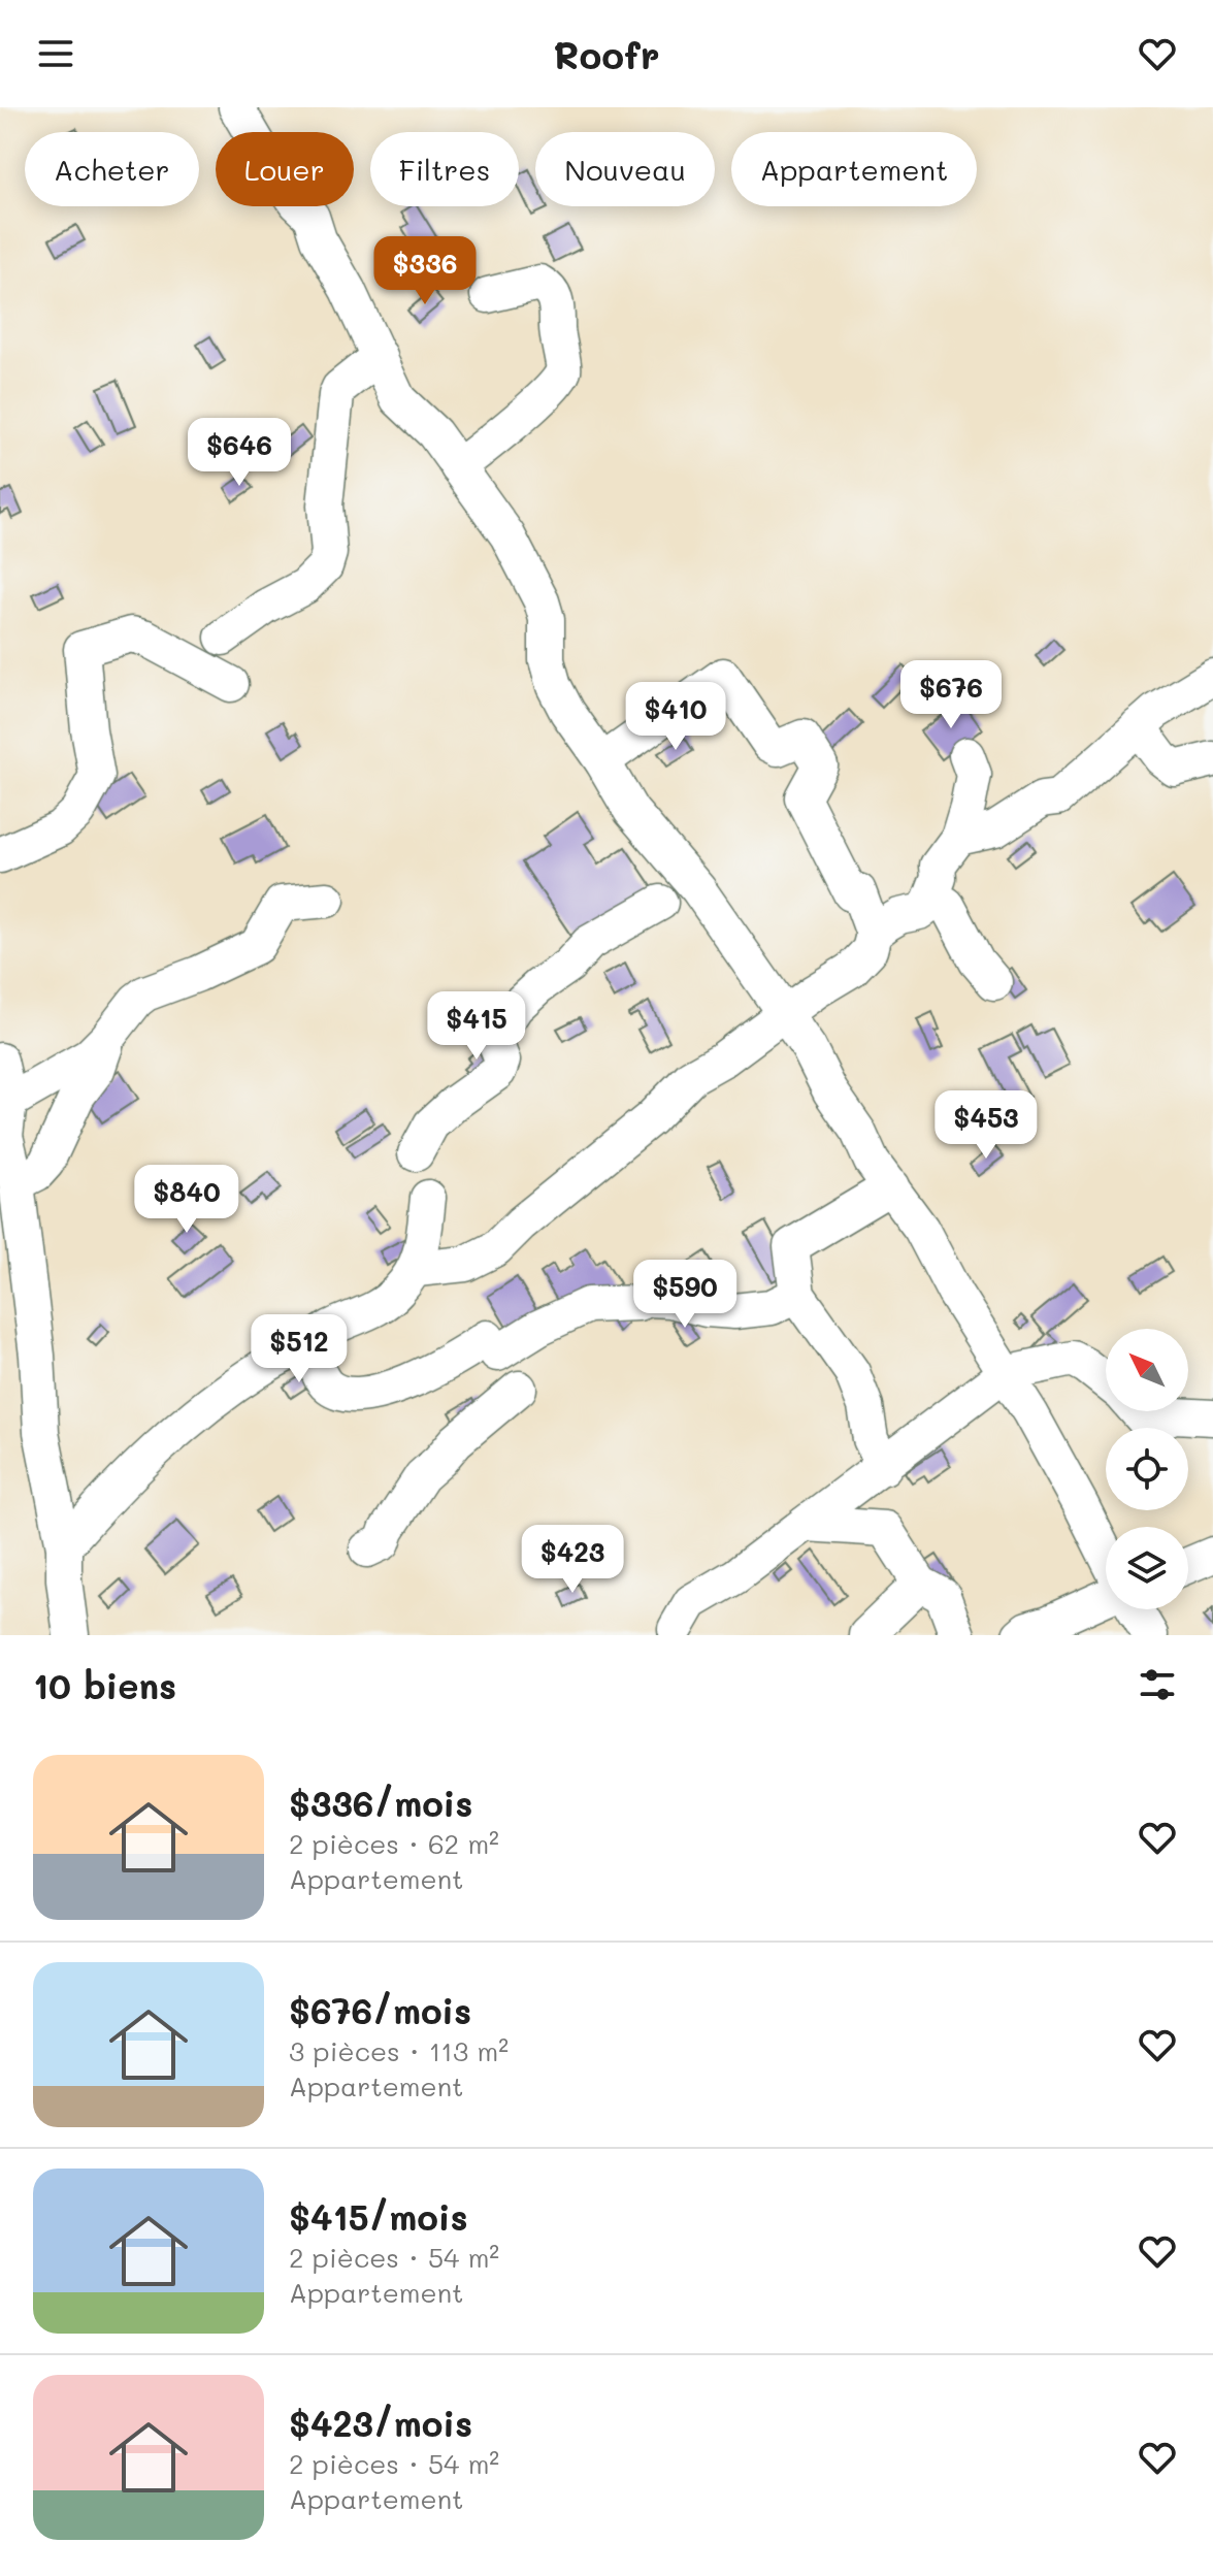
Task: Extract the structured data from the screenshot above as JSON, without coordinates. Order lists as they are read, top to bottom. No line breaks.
{"north":"top left","page":{"header":"Roofr","chip":["Acheter","Louer","Filtres","Nouveau","Appartement"],"price":["$336","$646","$676","$410","$415","$453","$840","$590","$512","$423"],"heading":"10 biens","list":[{"name":"$336/mois","note":"2 pièces · 62 m² · Appartement"},{"name":"$676/mois","note":"3 pièces · 113 m² · Appartement"},{"name":"$415/mois","note":"2 pièces · 54 m² · Appartement"},{"name":"$423/mois","note":"2 pièces · 54 m² · Appartement"}]}}
